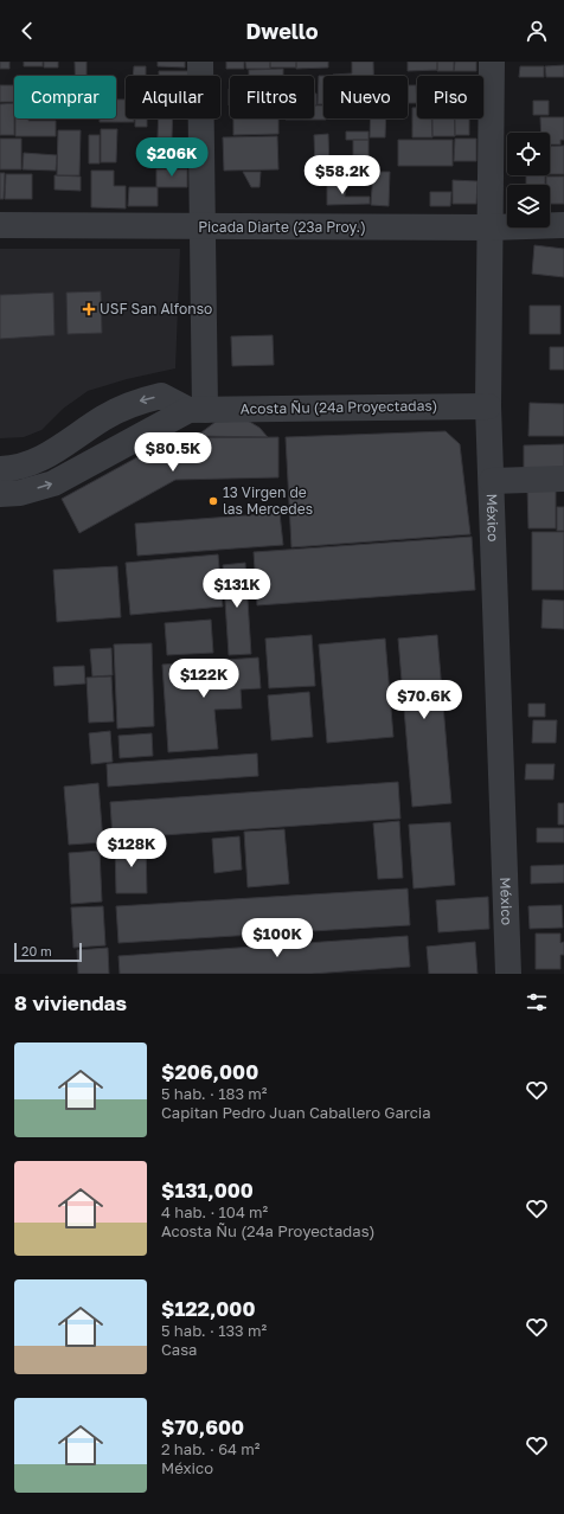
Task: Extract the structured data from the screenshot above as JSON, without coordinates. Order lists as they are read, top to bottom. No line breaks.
{"streets":{"street":["Picada Diarte (23ª Proy.)","Acosta Ñu (24ª Proyectadas)","México"]},"crossings":[["Picada Diarte (23ª Proy.)","México"],["Acosta Ñu (24ª Proyectadas)","México"]],"places":{"health":["USF San Alfonso"],"other":["13 Virgen de las Mercedes"]},"scale_bar":"20 m","page":{"header":"Dwello","chip":["Comprar","Alquilar","Filtros","Nuevo","Piso"],"price":["$206K","$58.2K","$80.5K","$131K","$122K","$70.6K","$128K","$100K"],"scale":"20 m","heading":"8 viviendas","list":[{"name":"$206,000","note":"5 hab. · 183 m² · Capitan Pedro Juan Caballero Garcia"},{"name":"$131,000","note":"4 hab. · 104 m² · Acosta Ñu (24ª Proyectadas)"},{"name":"$122,000","note":"5 hab. · 133 m² · Casa"},{"name":"$70,600","note":"2 hab. · 64 m² · México"}]}}
